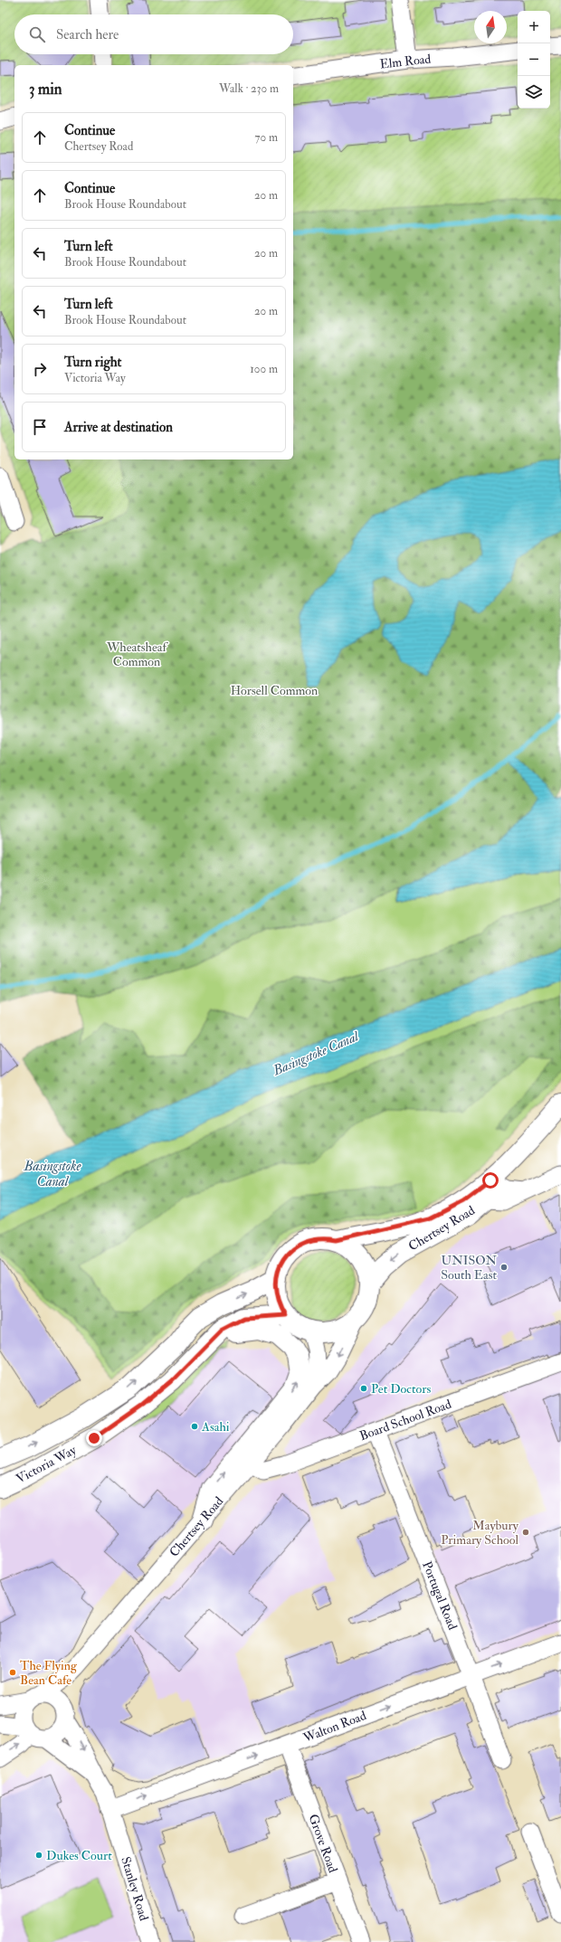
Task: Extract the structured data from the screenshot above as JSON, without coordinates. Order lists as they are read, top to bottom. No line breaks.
{"streets":{"main road":["Chertsey Road","Victoria Way"],"street":["Elm Road","Board School Road","Portugal Road","Walton Road","Grove Road","Stanley Road"]},"crossings":[["Chertsey Road","Board School Road"],["Chertsey Road","Victoria Way"],["Chertsey Road","Stanley Road"],["Board School Road","Portugal Road"],["Portugal Road","Walton Road"],["Walton Road","Grove Road"],["Walton Road","Stanley Road"]],"one_way":["Walton Road"],"water":["Basingstoke Canal"],"parks":["Wheatsheaf Common","Horsell Common"],"places":["UNISON South East","Pet Doctors","Asahi","Maybury Primary School","The Flying Bean Cafe","Dukes Court"],"north":"top","page":{"map_buttons":["+","−"],"search":"Search here","heading":["3 min","Walk · 230 m"],"list":[["Continue","Chertsey Road","70 m"],["Continue","Brook House Roundabout","20 m"],["Turn left","Brook House Roundabout","20 m"],["Turn left","Brook House Roundabout","20 m"],["Turn right","Victoria Way","100 m"],"Arrive at destination"]}}
